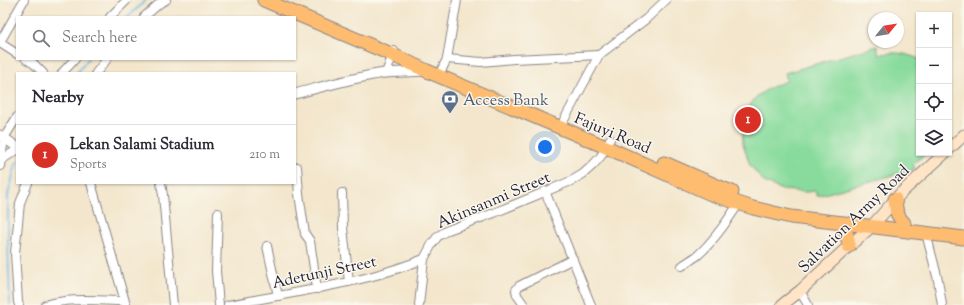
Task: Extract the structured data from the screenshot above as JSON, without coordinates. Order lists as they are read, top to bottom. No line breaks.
{"streets":{"highway":["Fajuyi Road"],"main road":["Salvation Army Road"],"street":["Akinsanmi Street","Adetunji Street"]},"crossings":[["Fajuyi Road","Akinsanmi Street"],["Fajuyi Road","Salvation Army Road"],["Akinsanmi Street","Adetunji Street"]],"places":{"bank":["Access Bank"]},"north":"top right","page":{"map_buttons":["+","−"],"search":"Search here","heading":"Nearby","pins":"1","list":[{"mark":"1","name":"Lekan Salami Stadium","note":"Sports","value":"210 m"}]}}
